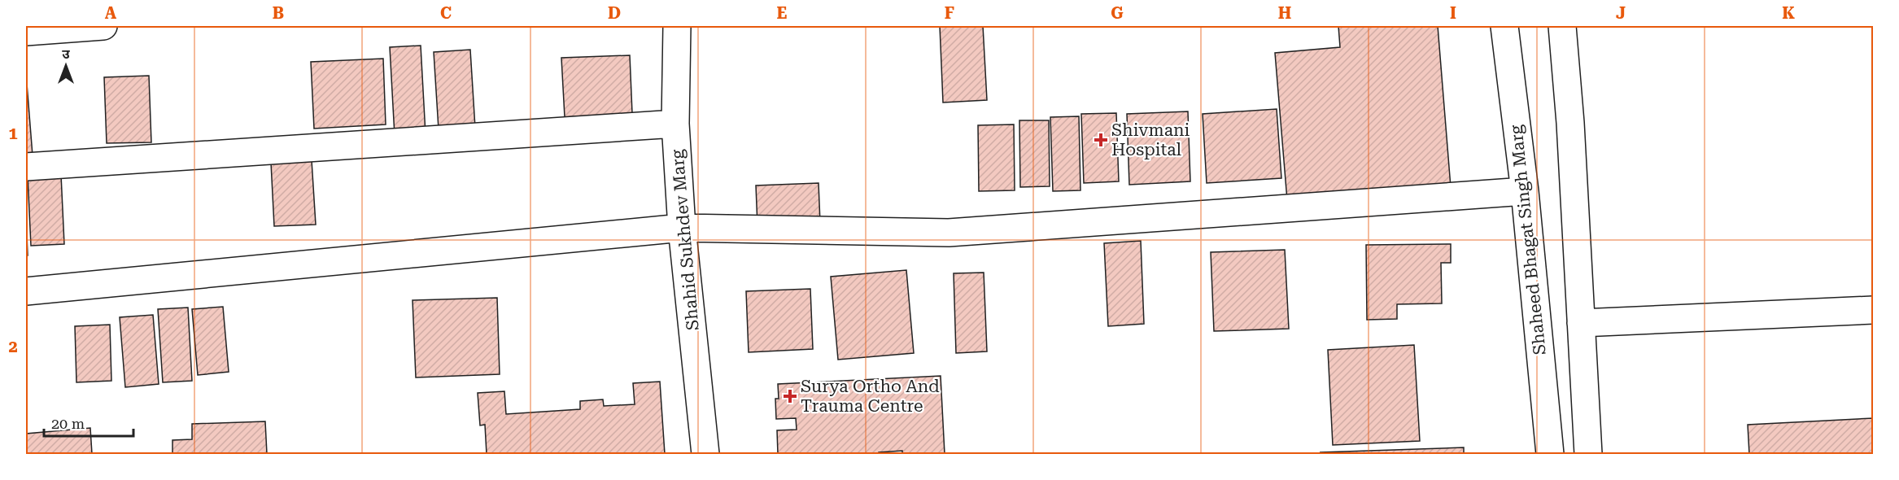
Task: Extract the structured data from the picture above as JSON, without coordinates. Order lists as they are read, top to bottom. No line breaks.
{"streets":{"street":["Shahid Sukhdev Marg","Shaheed Bhagat Singh Marg"]},"places":{"health":["Shivmani Hospital","Surya Ortho And Trauma Centre"]},"scale_bar":"20 m","north":"top","grid":{"columns":["A","B","C","D","E","F","G","H","I","J","K"],"rows":["1","2"]}}
